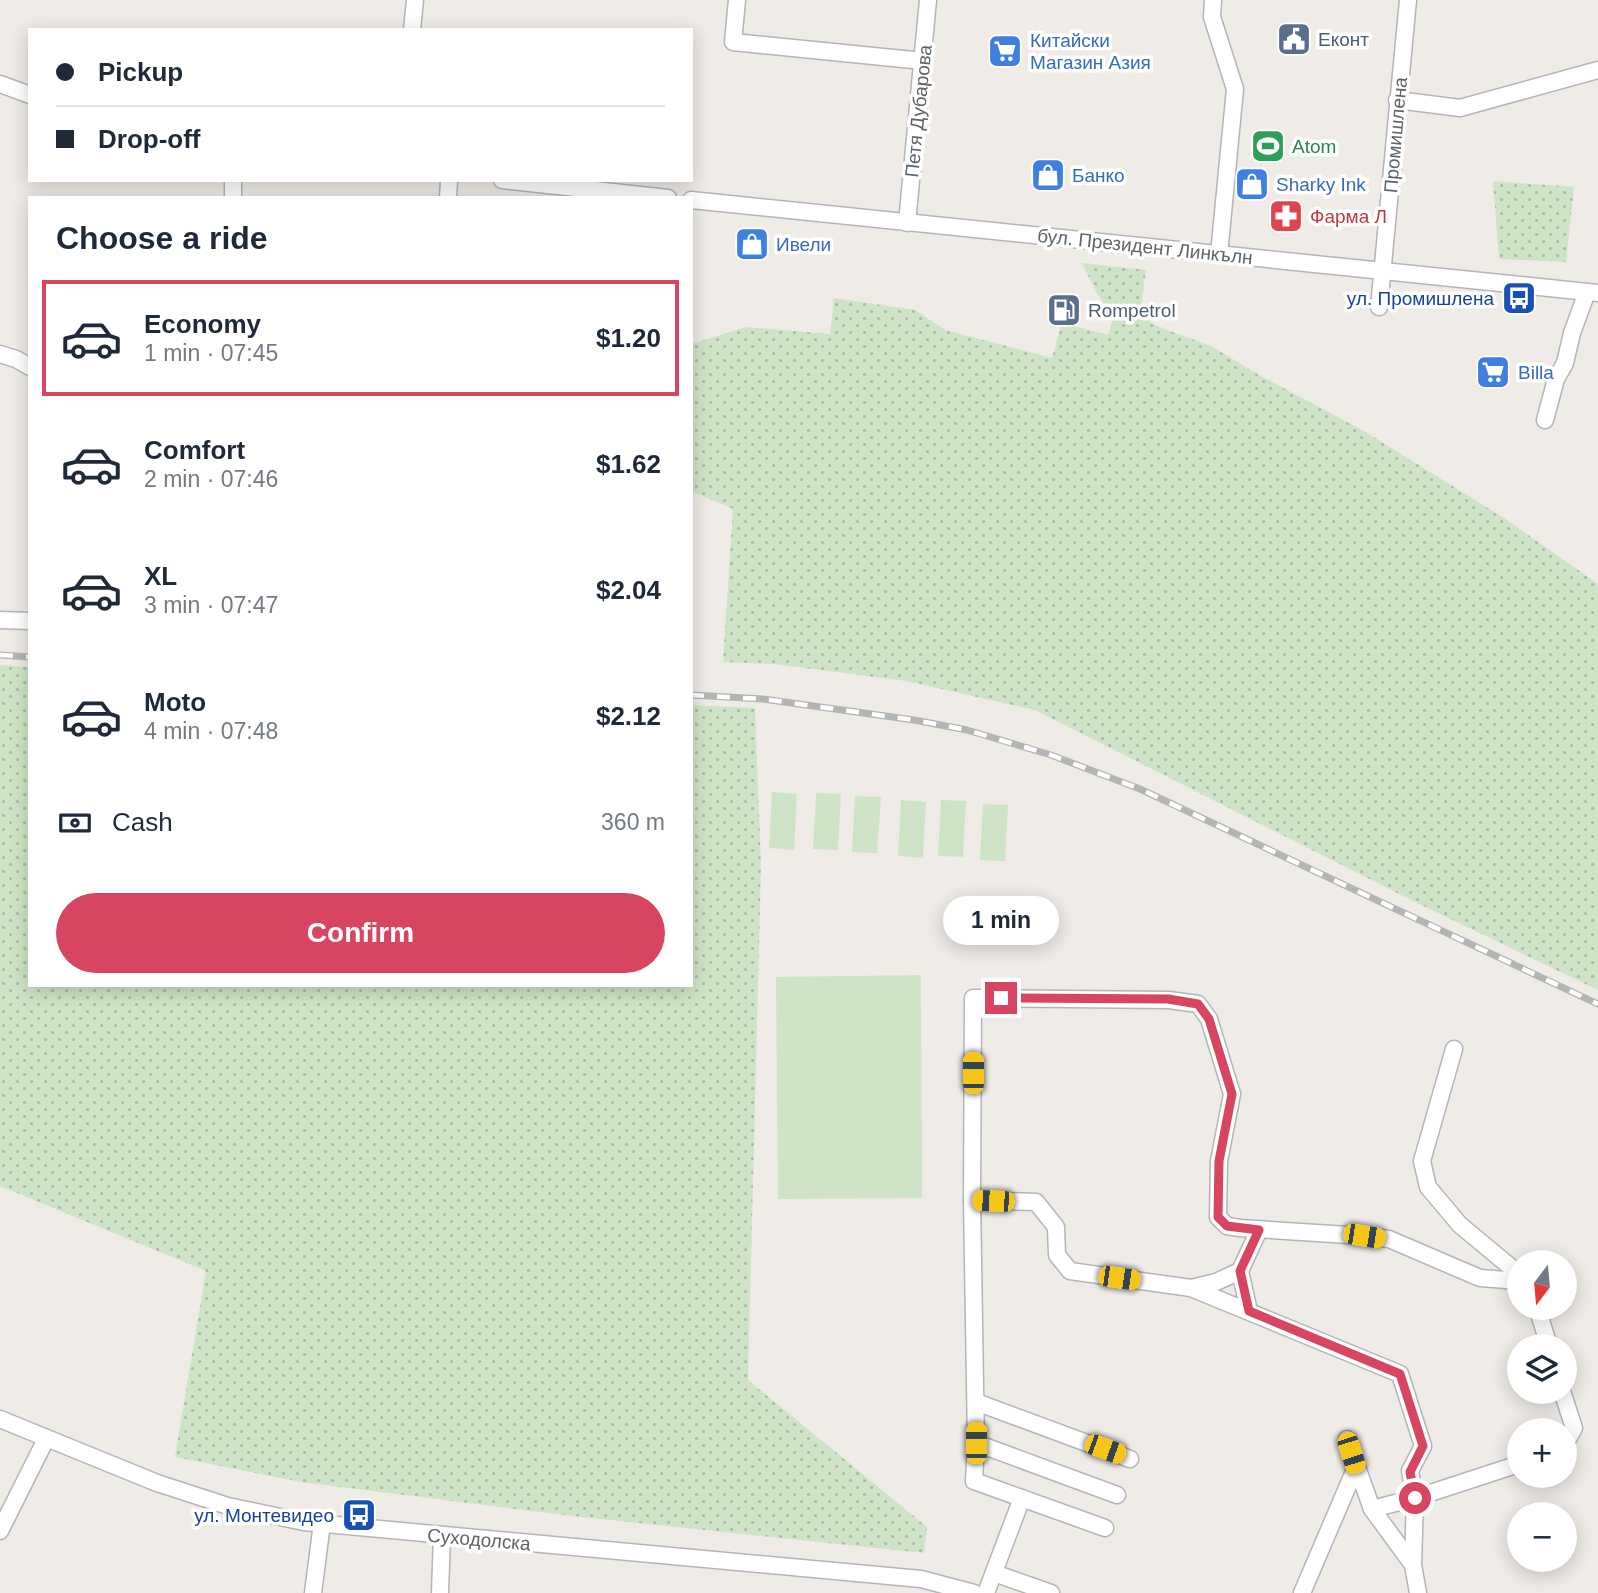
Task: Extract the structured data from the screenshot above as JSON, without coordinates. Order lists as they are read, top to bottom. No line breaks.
{"streets":{"street":["Петя Дубарова","Промишлена","бул. Президент Линкълн","Суходолска"]},"crossings":[["Петя Дубарова","бул. Президент Линкълн"],["Промишлена","бул. Президент Линкълн"]],"places":{"public building":["Еконт"],"supermarket":["Китайски Магазин Азия","Billa"],"sports":["Atom"],"shop":["Банко","Sharky Ink","Ивели"],"pharmacy":["Фарма Л"],"bus stop":["ул. Промишлена","ул. Монтевидео"],"fuel station":["Rompetrol"]},"north":"bottom","page":{"banner":["Pickup","Drop-off"],"heading":"Choose a ride","list":[{"name":"Economy","note":"1 min · 07:45","value":"$1.20"},{"name":"Comfort","note":"2 min · 07:46","value":"$1.62"},{"name":"XL","note":"3 min · 07:47","value":"$2.04"},{"name":"Moto","note":"4 min · 07:48","value":"$2.12"}],"pay":["Cash","360 m"],"buttons":"Confirm","bubble":"1 min","map_buttons":["+","−"]}}
